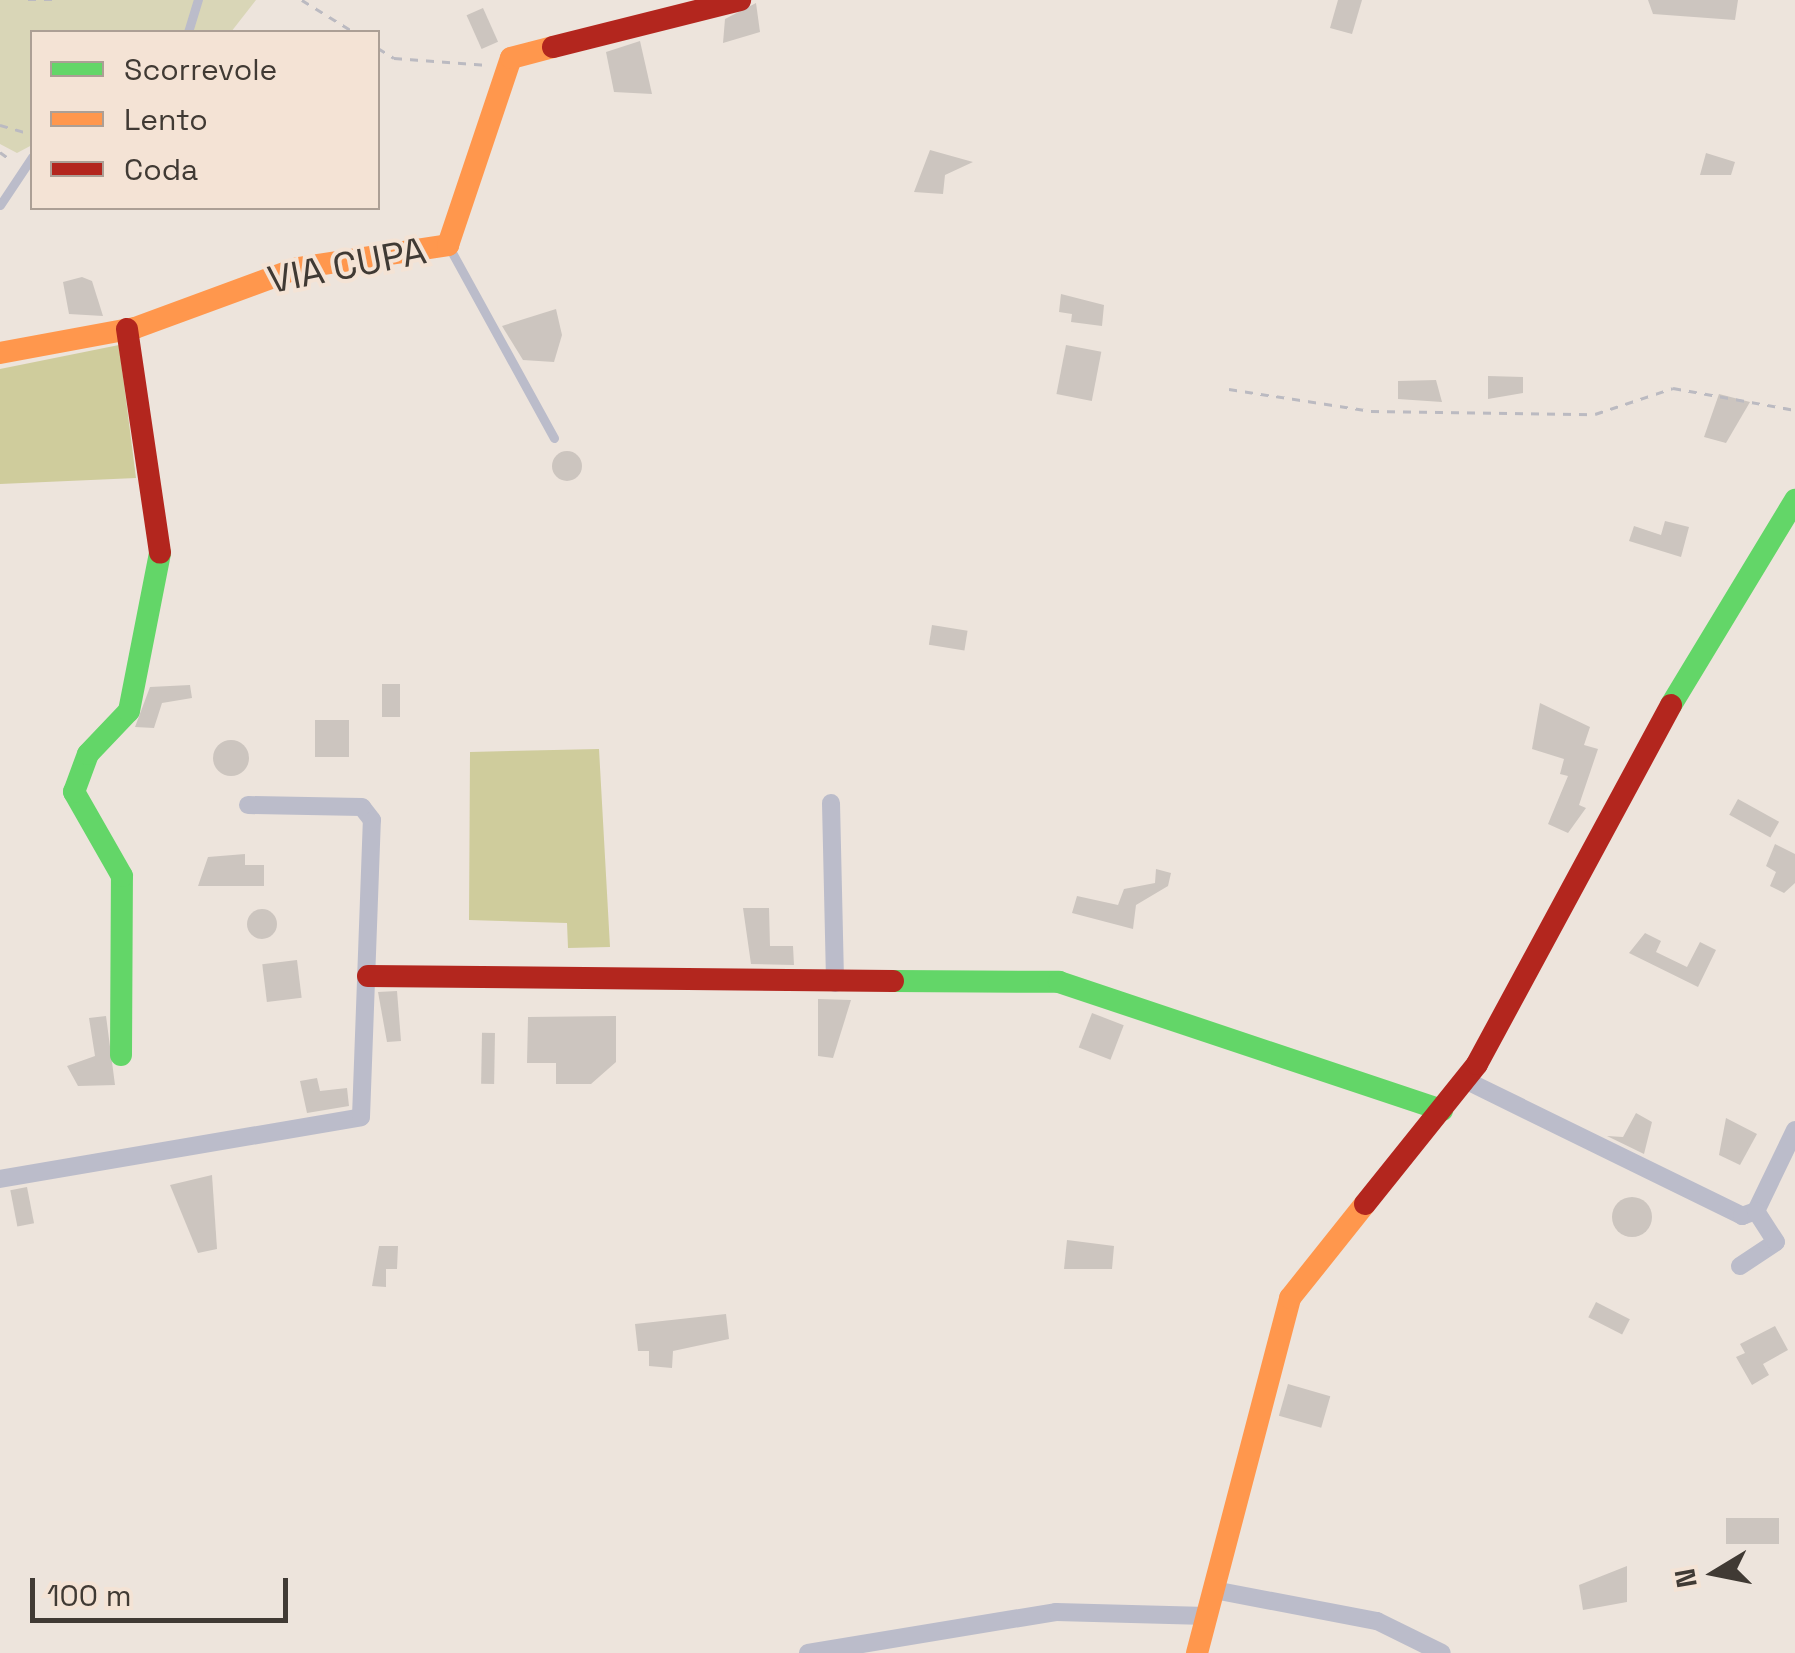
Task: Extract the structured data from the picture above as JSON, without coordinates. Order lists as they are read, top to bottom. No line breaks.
{"streets":{"street":["VIA CUPA"]},"legend":["Scorrevole","Lento","Coda"],"scale_bar":"100 m","north":"left"}
